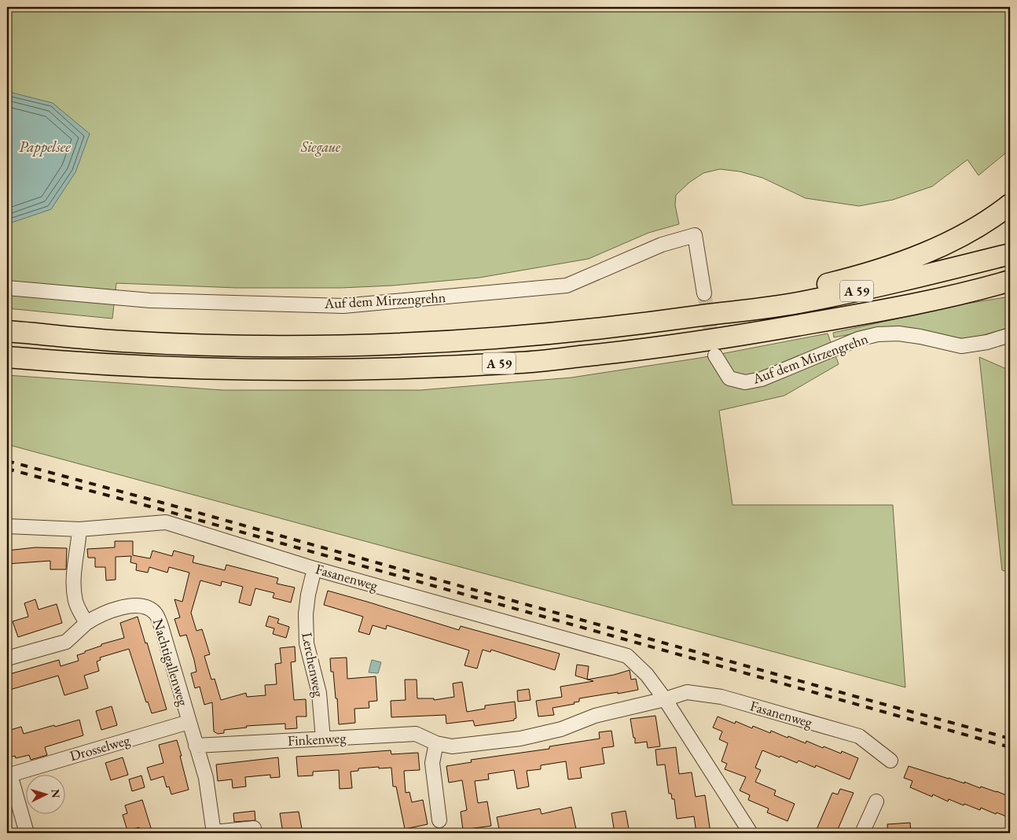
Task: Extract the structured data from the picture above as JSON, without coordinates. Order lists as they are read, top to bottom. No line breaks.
{"streets":{"highway":["A 59"],"street":["Auf dem Mirzengrehn","Fasanenweg","Nachtigallenweg","Lerchenweg","Finkenweg","Drosselweg"]},"crossings":[["Fasanenweg","Lerchenweg"],["Fasanenweg","Finkenweg"],["Nachtigallenweg","Finkenweg"],["Nachtigallenweg","Drosselweg"],["Lerchenweg","Finkenweg"]],"water":["Pappelsee"],"parks":["Siegaue"],"north":"right"}
